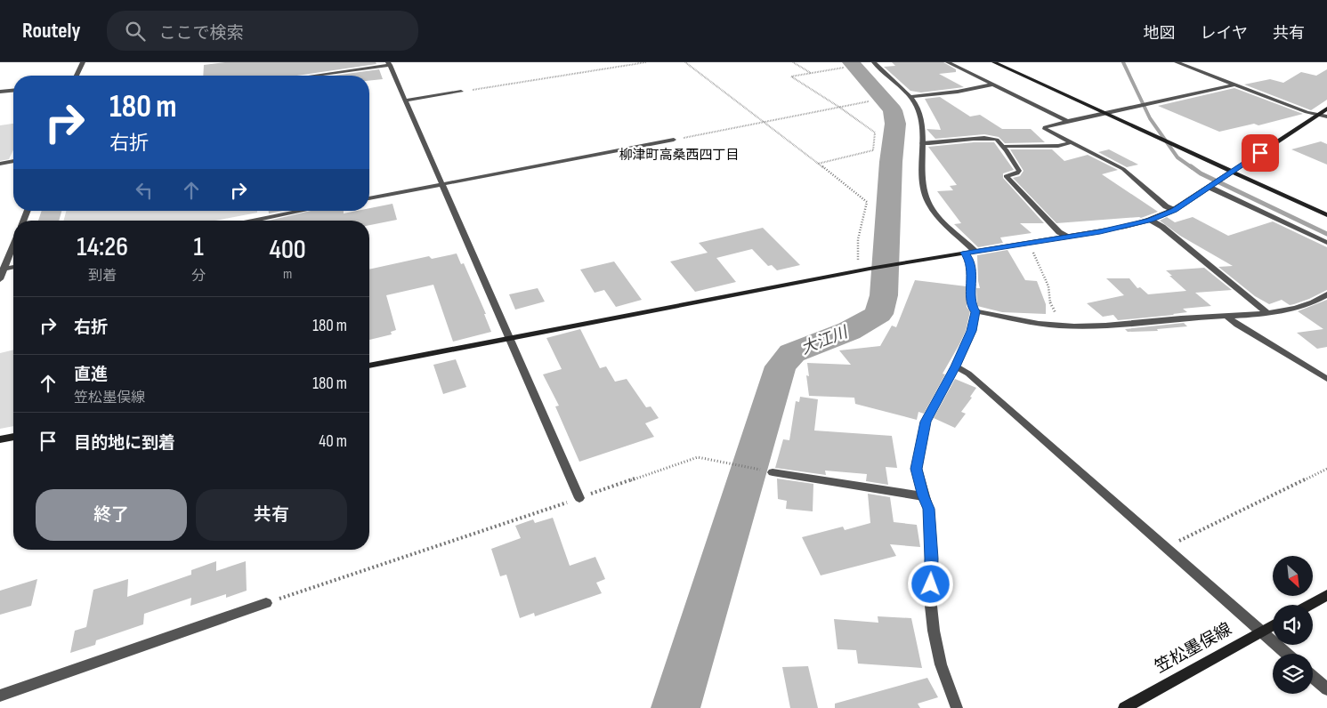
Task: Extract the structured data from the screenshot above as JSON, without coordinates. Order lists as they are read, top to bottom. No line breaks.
{"streets":{"street":["笠松墨俣線"]},"districts":["柳津町高桑西四丁目"],"water":["大江川"],"north":"bottom right","page":{"header":"Routely","search":"ここで検索","nav":["地図","レイヤ","共有"],"turn":["180 m","右折"],"eta":["14:26","到着","1","分","400","m"],"list":[{"name":"右折","value":"180 m"},{"name":"直進","note":"笠松墨俣線","value":"180 m"},{"name":"目的地に到着","value":"40 m"}],"buttons":["終了","共有"]}}
